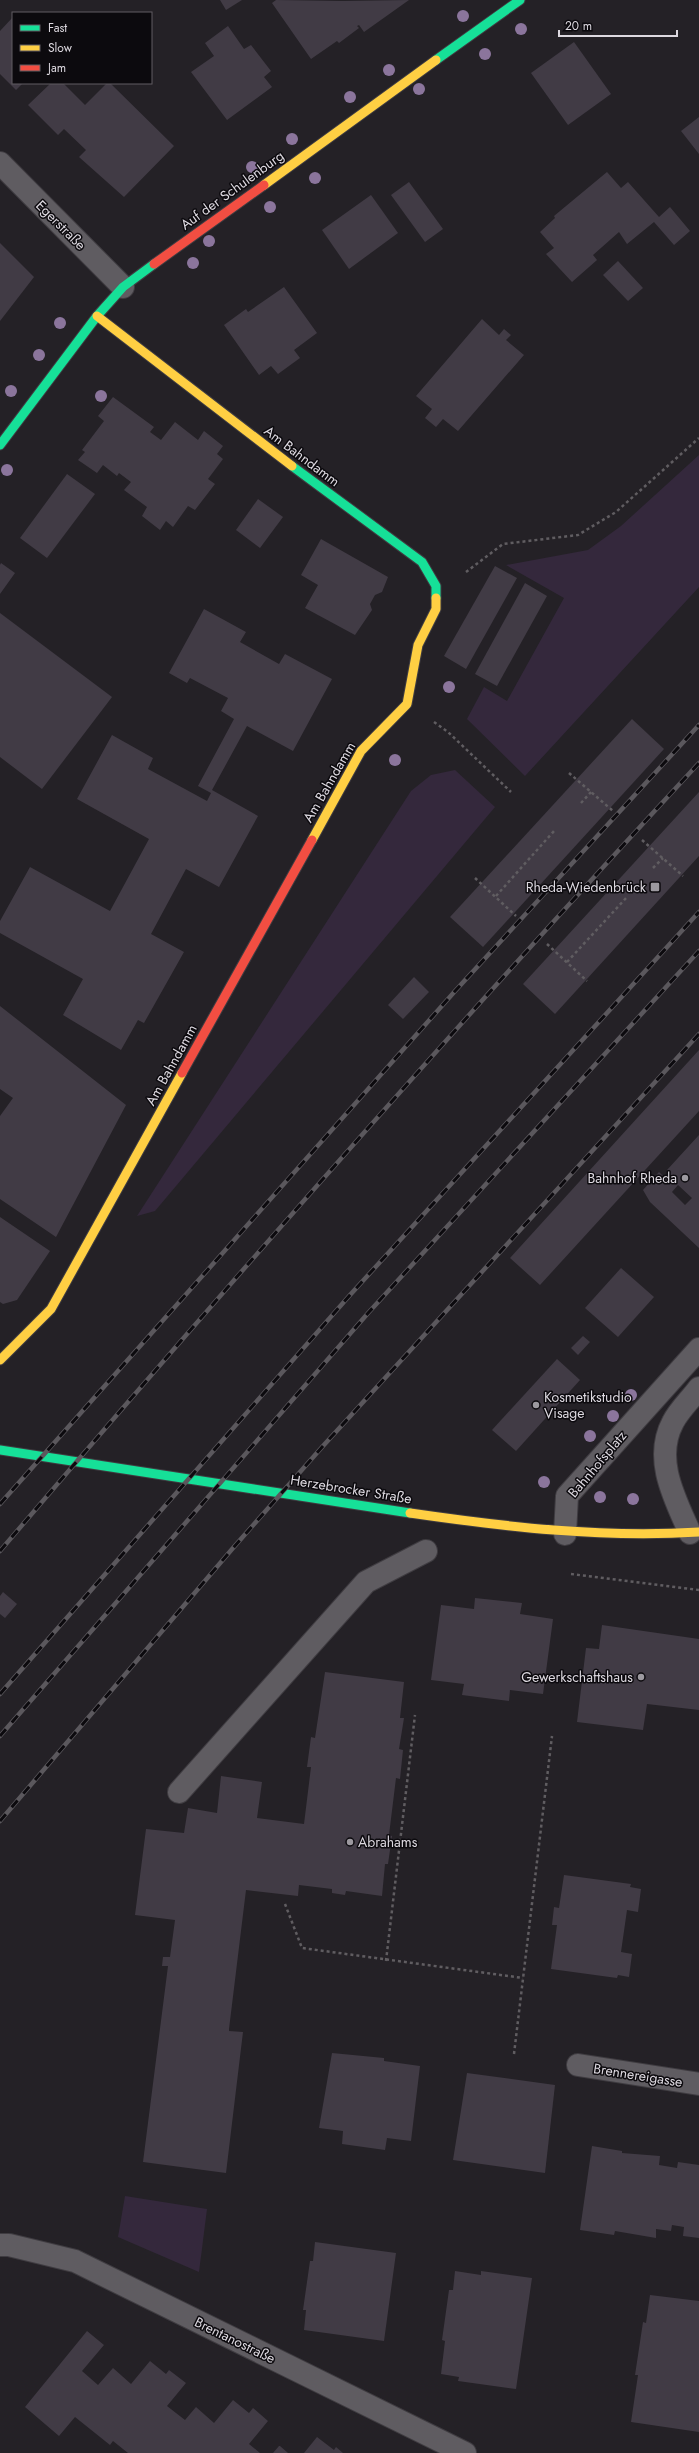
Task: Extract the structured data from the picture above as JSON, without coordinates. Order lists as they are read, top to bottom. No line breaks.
{"streets":{"street":["Auf der Schulenburg","Egerstraße","Am Bahndamm","Bahnhofsplatz","Herzebrocker Straße","Brennereigasse","Brentanostraße"]},"crossings":[["Auf der Schulenburg","Egerstraße"],["Auf der Schulenburg","Am Bahndamm"],["Bahnhofsplatz","Herzebrocker Straße"]],"places":{"transit":["Rheda-Wiedenbrück"],"other":["Bahnhof Rheda","Kosmetikstudio Visage","Gewerkschaftshaus","Abrahams"]},"legend":["Fast","Slow","Jam"],"scale_bar":"20 m"}
